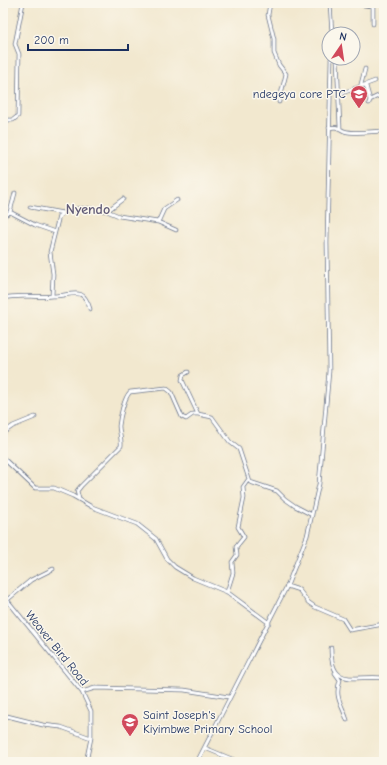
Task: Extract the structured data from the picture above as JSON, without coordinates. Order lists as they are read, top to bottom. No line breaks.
{"streets":{"street":["Weaver Bird Road"]},"districts":["Nyendo"],"places":{"school or university":["ndegeya core PTC","Saint Joseph's Kiyimbwe Primary School"]},"scale_bar":"200 m","north":"top"}
